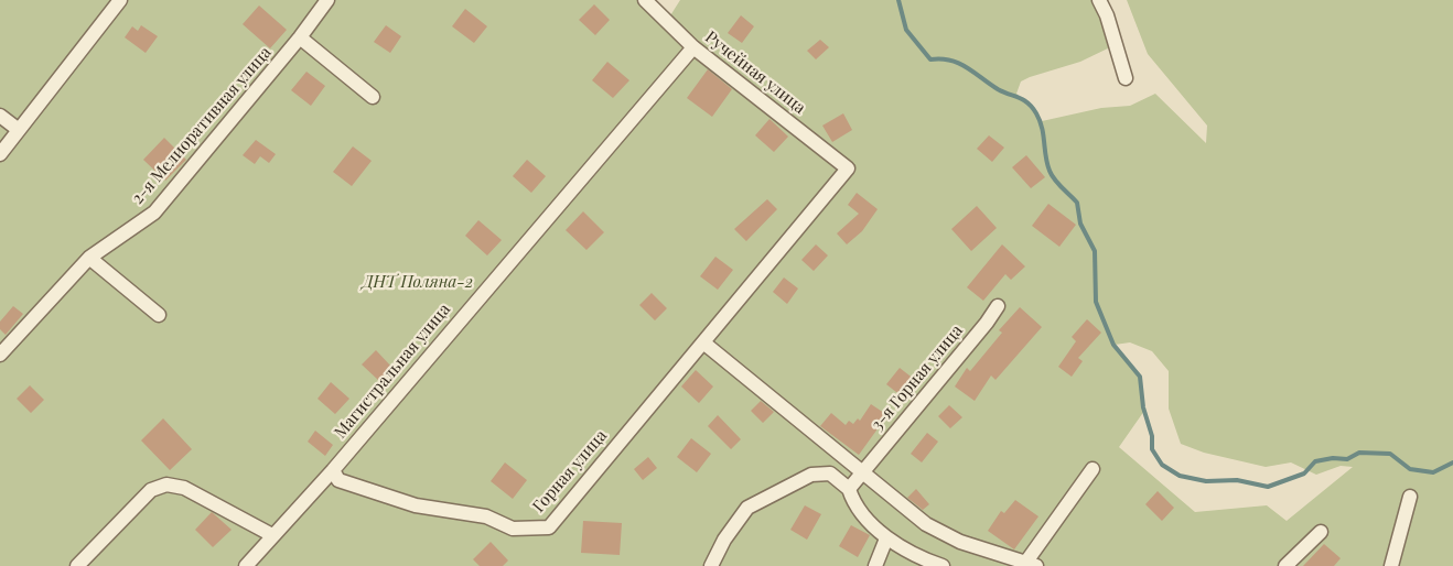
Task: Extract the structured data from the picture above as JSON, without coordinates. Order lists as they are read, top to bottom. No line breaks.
{"streets":{"street":["Ручейная улица","2-я Мелиоративная улица","Магистральная улица","3-я Горная улица","Горная улица"]},"crossings":[["Ручейная улица","Магистральная улица"],["Ручейная улица","Горная улица"],["Магистральная улица","Горная улица"]],"parks":["ДНТ Поляна-2"]}
